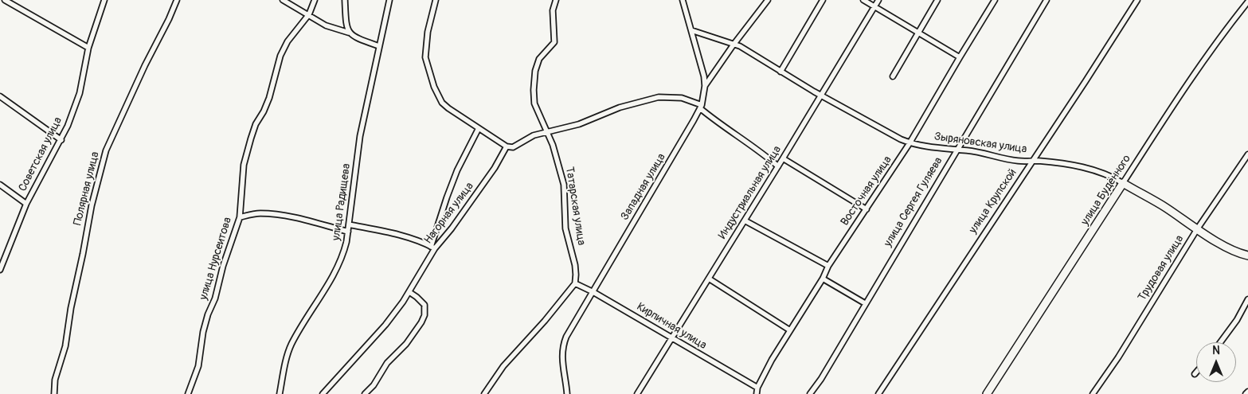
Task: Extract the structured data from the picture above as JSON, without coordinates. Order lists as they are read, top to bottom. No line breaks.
{"streets":{"street":["Зыряновская улица","Советская улица","Западная улица","Полярная улица","улица Будённого","Восточная улица","Индустриальная улица","улица Крупской","улица Радищева","улица Сергея Гуляева","Татарская улица","Нагорная улица","улица Нурсеитова","Трудовая улица","Кирпичная улица"]},"crossings":[["Зыряновская улица","Западная улица"],["Зыряновская улица","улица Будённого"],["Зыряновская улица","Восточная улица"],["Зыряновская улица","Индустриальная улица"],["Зыряновская улица","улица Крупской"],["Зыряновская улица","улица Сергея Гуляева"],["Зыряновская улица","Трудовая улица"],["Западная улица","Кирпичная улица"],["Восточная улица","Кирпичная улица"],["Индустриальная улица","Кирпичная улица"],["Татарская улица","Кирпичная улица"]],"north":"top"}
